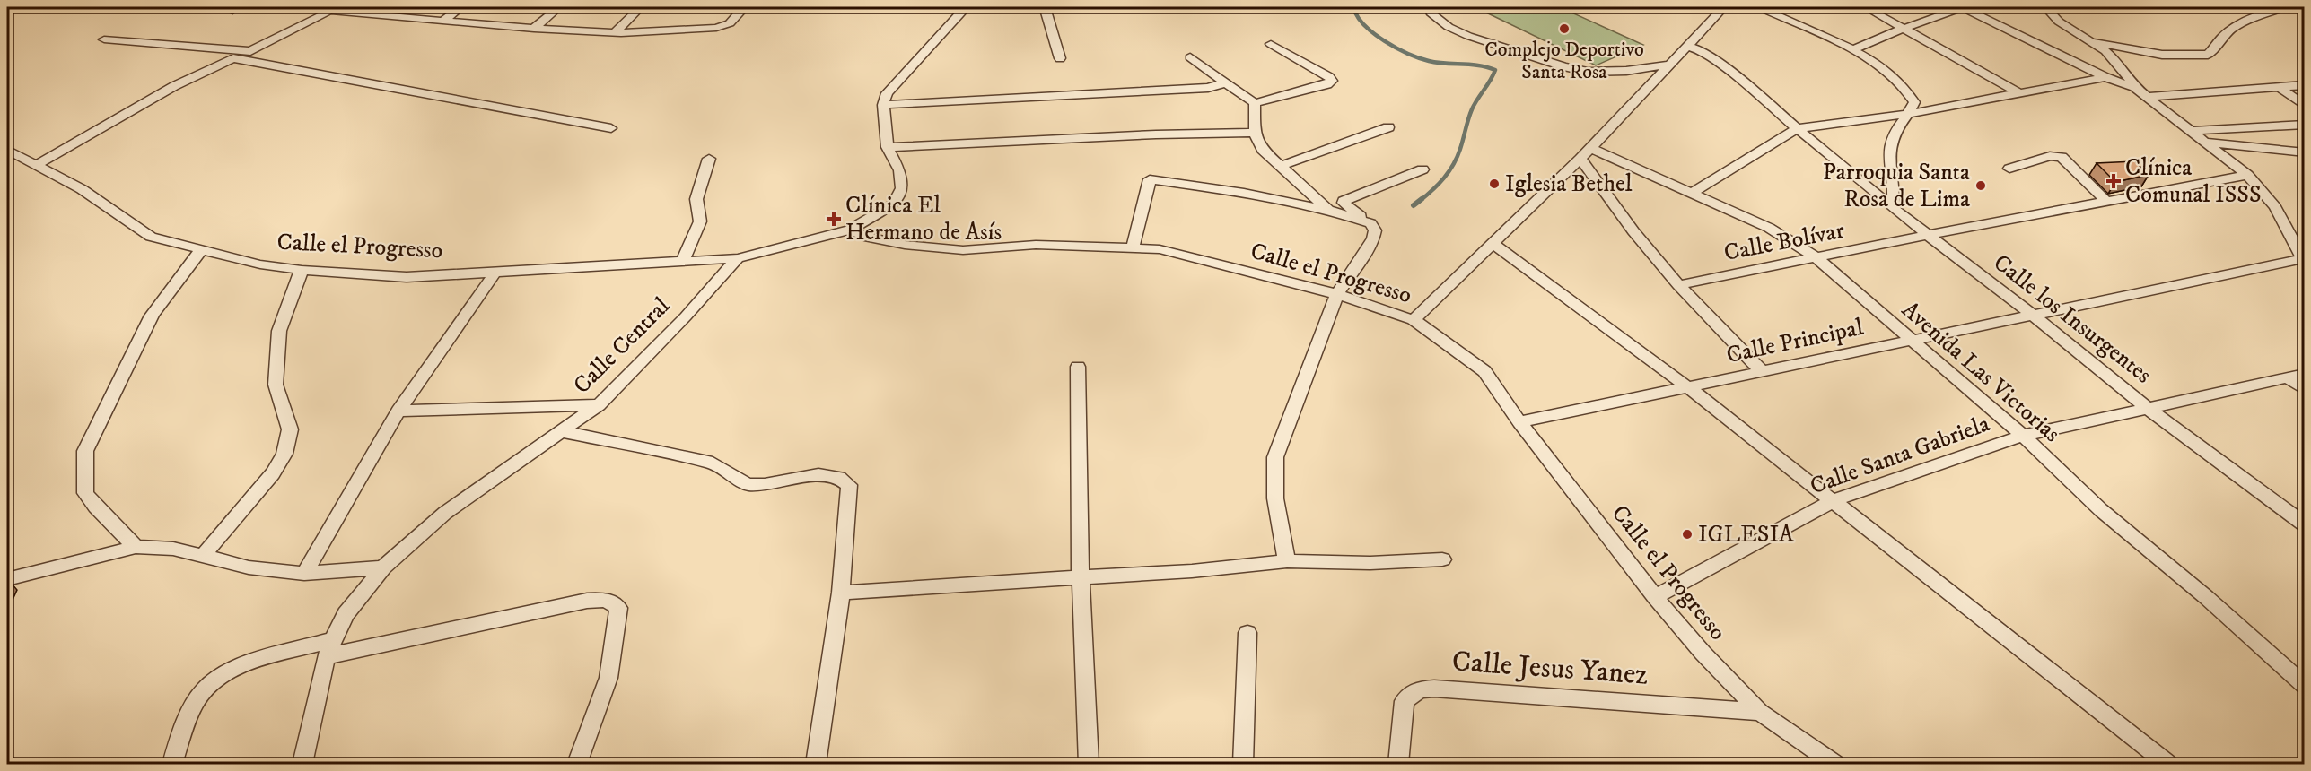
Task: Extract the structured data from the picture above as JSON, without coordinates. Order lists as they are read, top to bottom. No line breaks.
{"streets":{"street":["Calle Bolívar","Calle el Progresso","Calle los Insurgentes","Calle Principal","Calle Central","Avenida Las Victorias","Calle Santa Gabriela","Calle Jesus Yanez"]},"crossings":[["Calle Bolívar","Calle los Insurgentes"],["Calle Bolívar","Avenida Las Victorias"],["Calle el Progresso","Calle Principal"],["Calle el Progresso","Calle Central"],["Calle el Progresso","Calle Santa Gabriela"],["Calle el Progresso","Calle Jesus Yanez"],["Calle los Insurgentes","Calle Principal"],["Calle los Insurgentes","Calle Santa Gabriela"],["Calle Principal","Avenida Las Victorias"],["Avenida Las Victorias","Calle Santa Gabriela"]],"places":{"other":["Complejo Deportivo Santa Rosa","Iglesia Bethel","Parroquia Santa Rosa de Lima","IGLESIA"],"health":["Clínica Comunal ISSS","Clínica El Hermano de Asís"]}}
